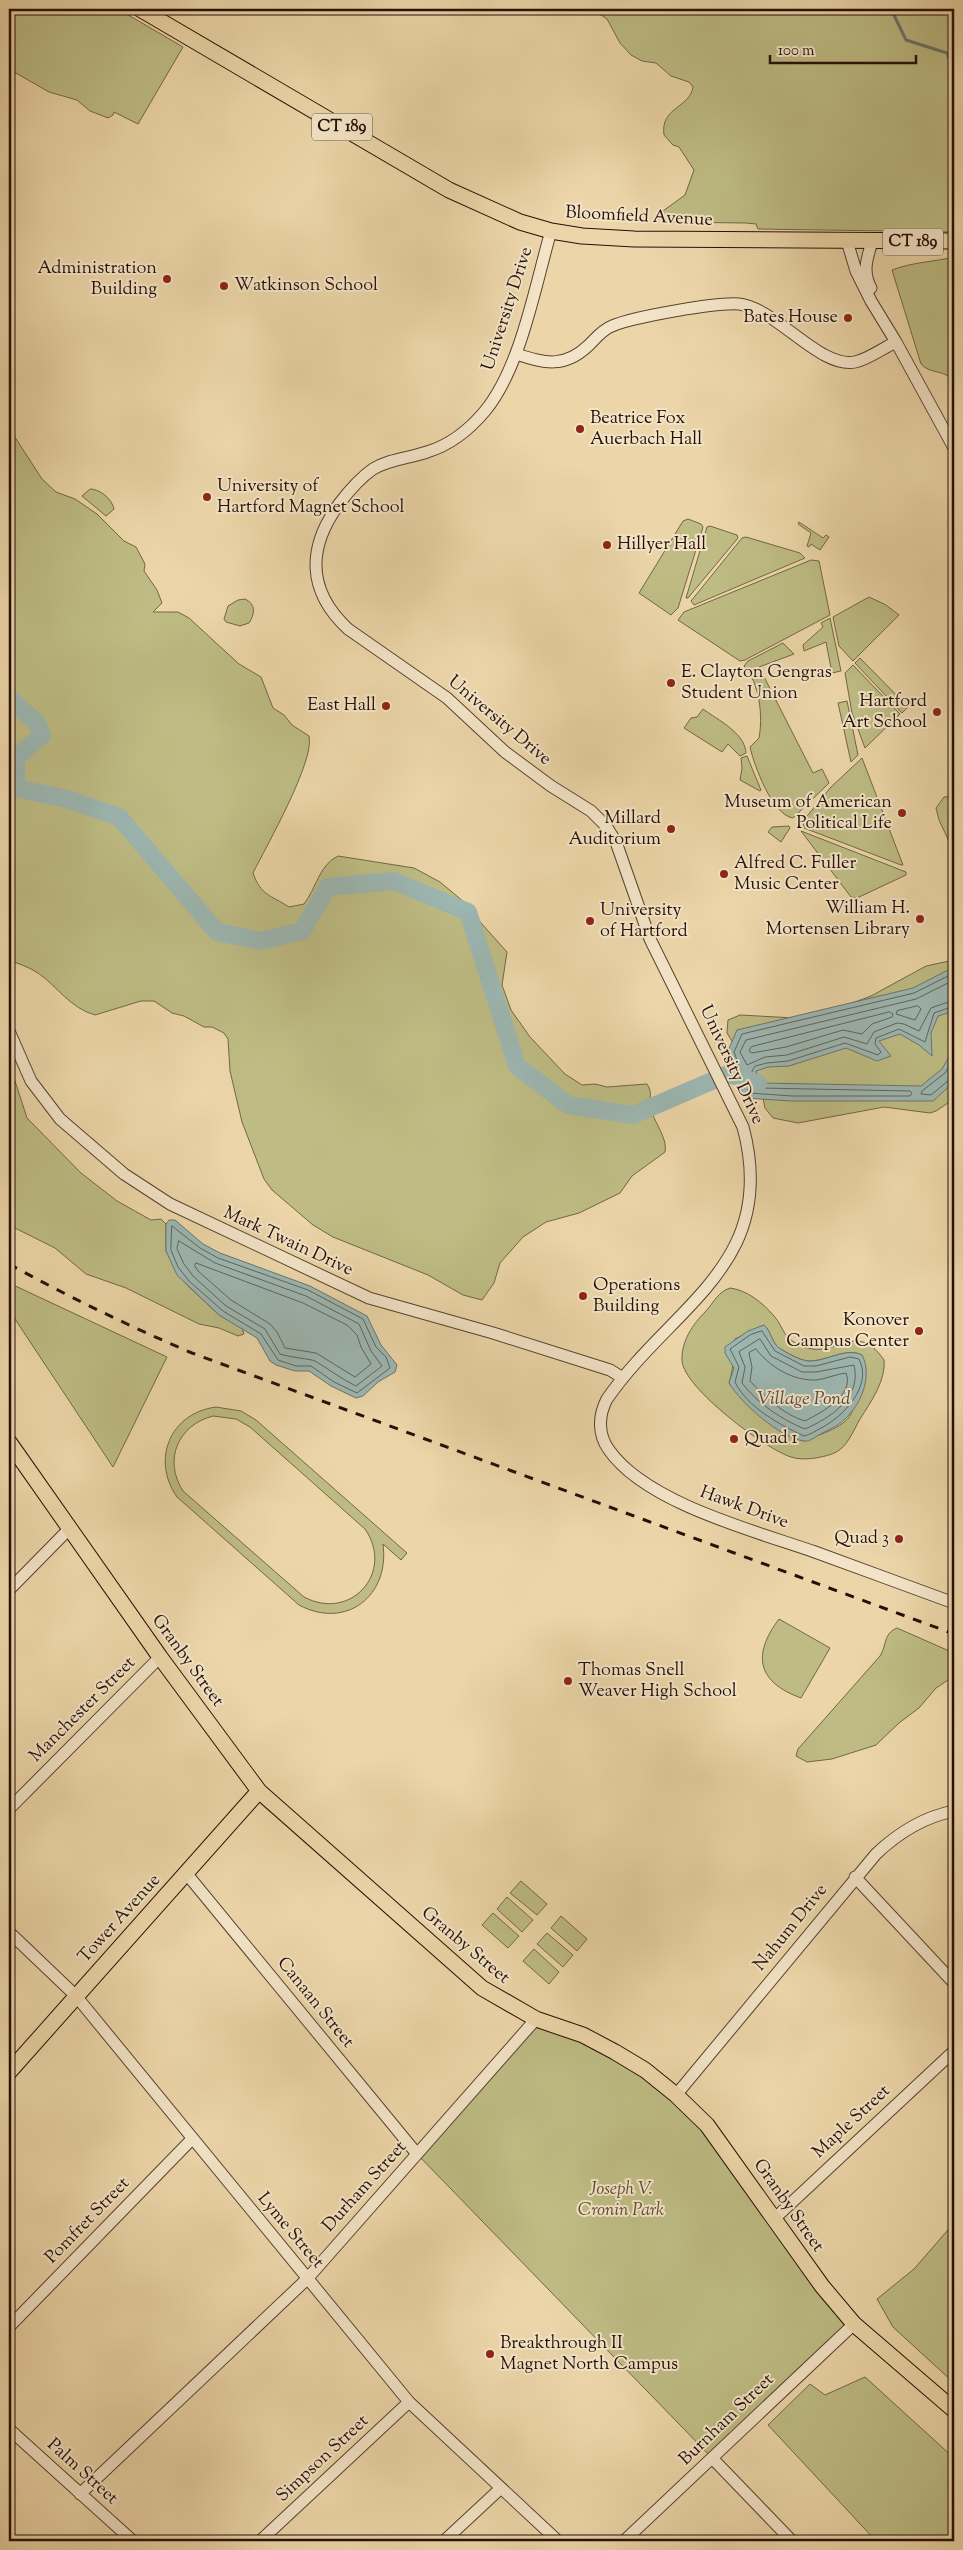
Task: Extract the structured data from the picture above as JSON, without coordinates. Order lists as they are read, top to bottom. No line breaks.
{"streets":{"main road":["CT 189","Bloomfield Avenue","Granby Street","Tower Avenue"],"street":["University Drive","Mark Twain Drive","Hawk Drive","Manchester Street","Nahum Drive","Canaan Street","Maple Street","Durham Street","Pomfret Street","Lyme Street","Burnham Street","Simpson Street","Palm Street"]},"crossings":[["Bloomfield Avenue","University Drive"],["University Drive","Mark Twain Drive"],["University Drive","Hawk Drive"],["Mark Twain Drive","Hawk Drive"],["Granby Street","Manchester Street"],["Granby Street","Tower Avenue"],["Granby Street","Nahum Drive"],["Granby Street","Maple Street"],["Granby Street","Durham Street"],["Granby Street","Burnham Street"],["Tower Avenue","Canaan Street"],["Tower Avenue","Lyme Street"],["Canaan Street","Durham Street"],["Durham Street","Lyme Street"],["Durham Street","Palm Street"],["Pomfret Street","Lyme Street"],["Lyme Street","Simpson Street"]],"water":["Village Pond"],"parks":["Joseph V. Cronin Park"],"places":["Administration Building","Watkinson School","Bates House","Beatrice Fox Auerbach Hall","University of Hartford Magnet School","Hillyer Hall","E. Clayton Gengras Student Union","East Hall","Hartford Art School","Museum of American Political Life","Millard Auditorium","Alfred C. Fuller Music Center","William H. Mortensen Library","University of Hartford","Operations Building","Konover Campus Center","Quad 1","Quad 3","Thomas Snell Weaver High School","Breakthrough II Magnet North Campus"],"scale_bar":"100 m"}
